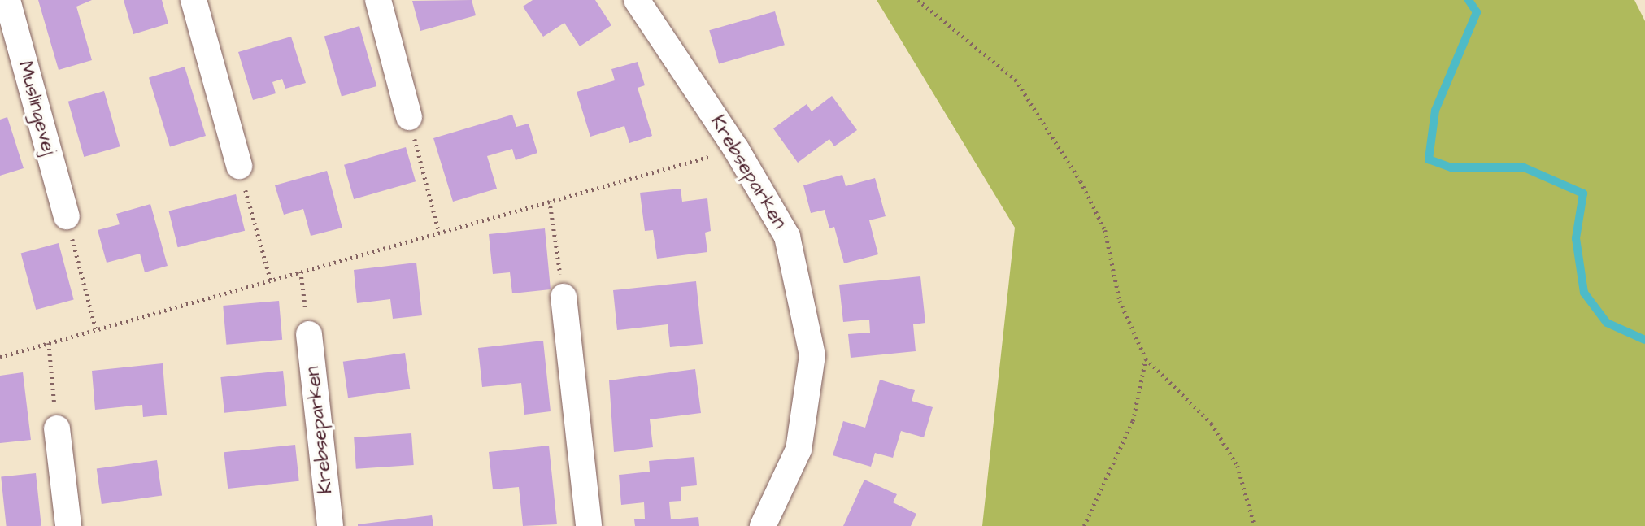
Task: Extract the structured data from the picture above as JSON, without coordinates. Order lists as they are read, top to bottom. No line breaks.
{"streets":{"street":["Muslingevej","Krebseparken"]}}
